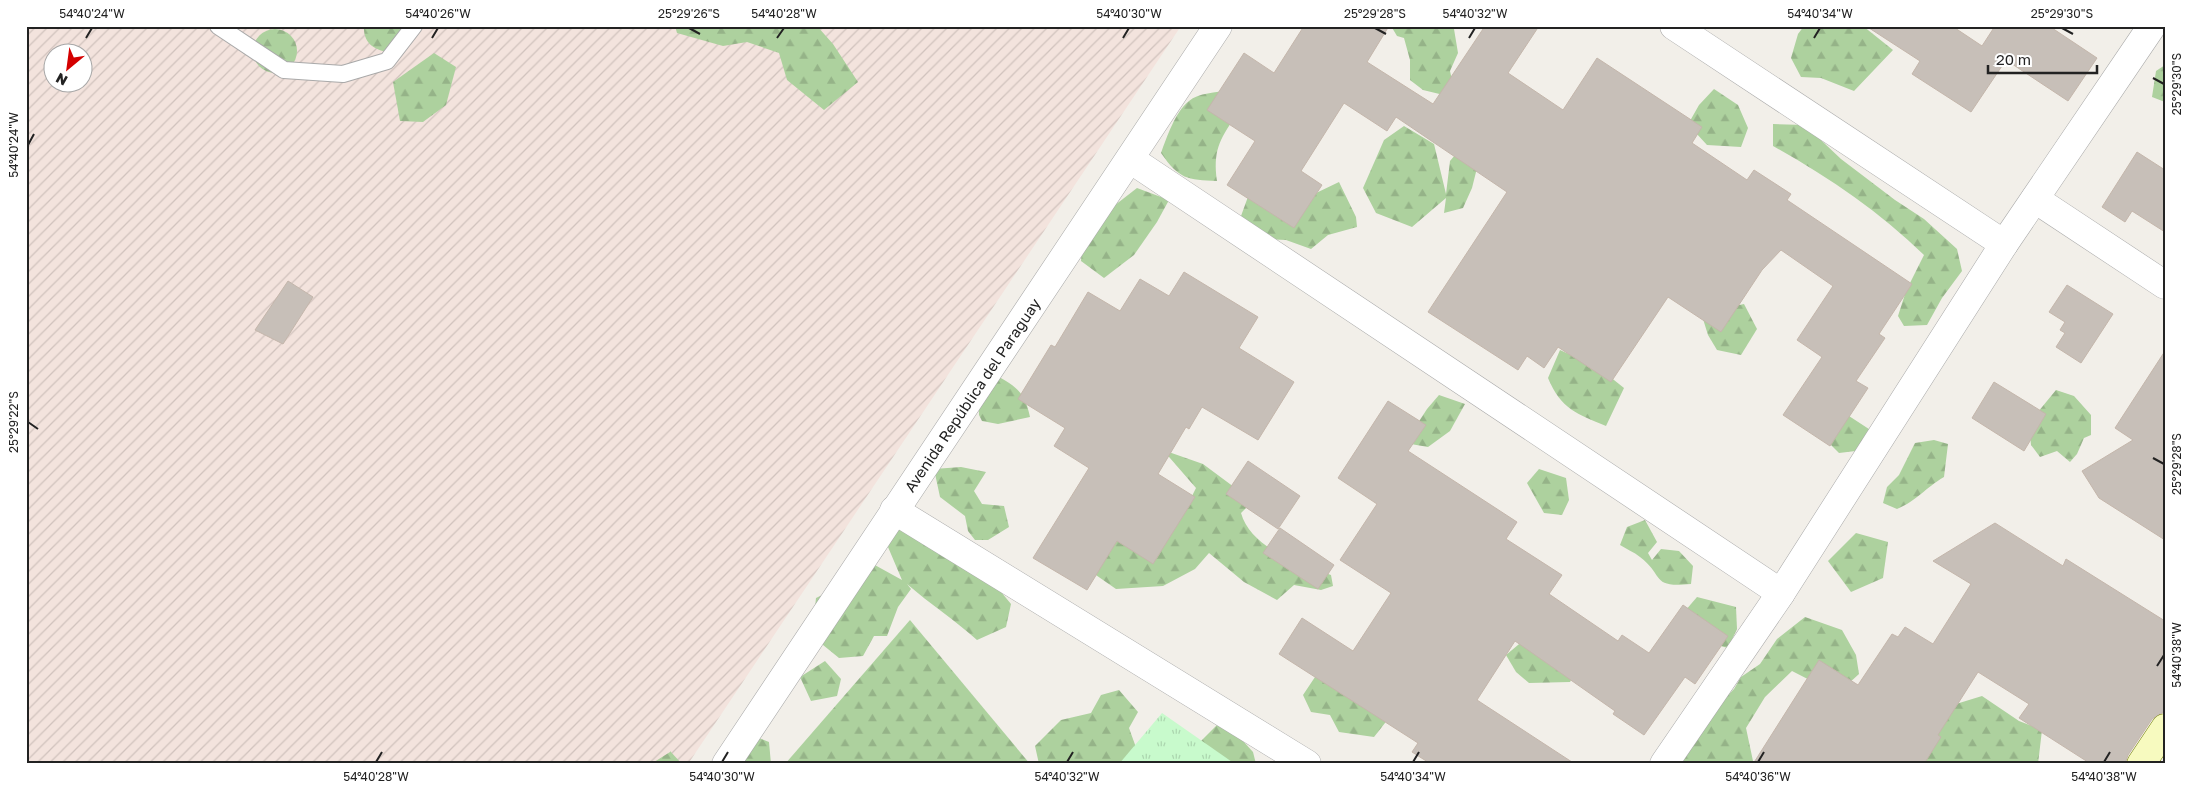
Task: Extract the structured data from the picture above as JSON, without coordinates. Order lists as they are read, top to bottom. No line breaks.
{"streets":{"street":["Avenida República del Paraguay"]},"scale_bar":"20 m","north":"bottom left","coordinates":["54°40'24\"W","54°40'26\"W","25°29'26\"S","54°40'28\"W","54°40'30\"W","25°29'28\"S","54°40'32\"W","54°40'34\"W","25°29'30\"S","25°29'22\"S","54°40'38\"W","54°40'36\"W"]}
